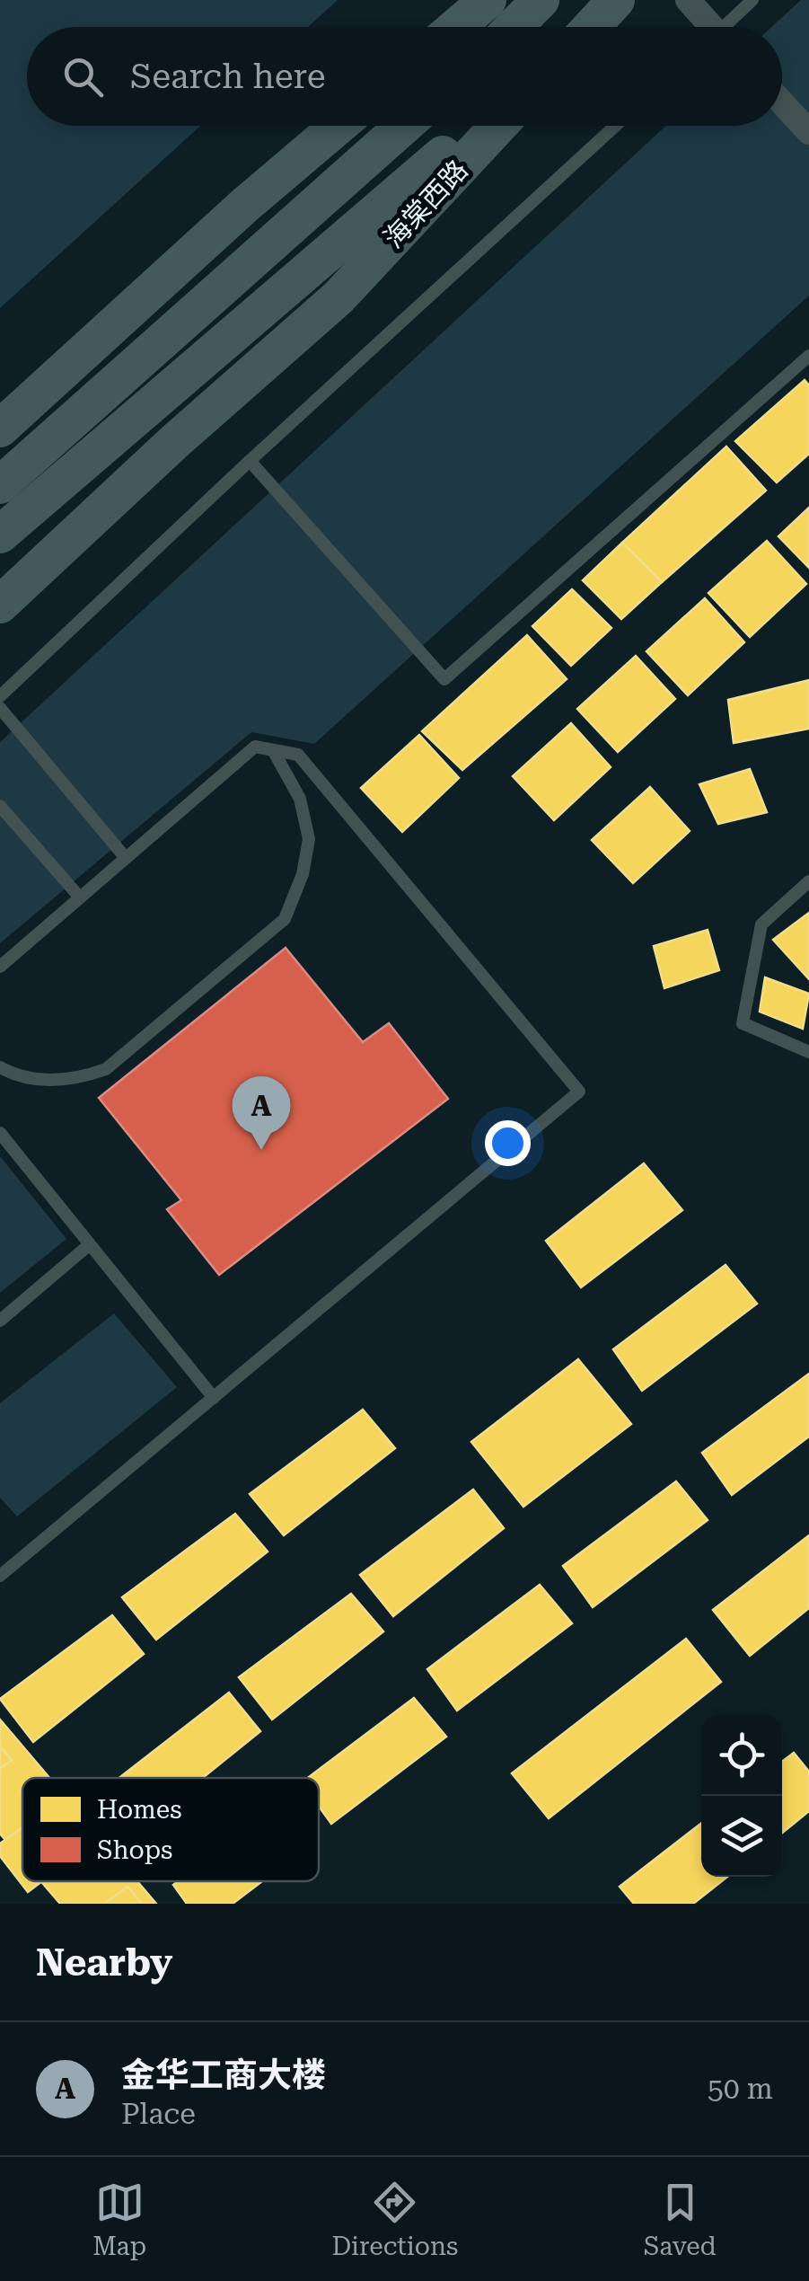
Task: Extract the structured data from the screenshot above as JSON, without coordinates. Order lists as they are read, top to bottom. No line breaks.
{"streets":{"main road":["海棠西路"]},"legend":["Homes","Shops"],"page":{"search":"Search here","pins":"A","heading":"Nearby","list":[{"mark":"A","name":"金华工商大楼","note":"Place","value":"50 m"}],"nav":["Map","Directions","Saved"]}}
